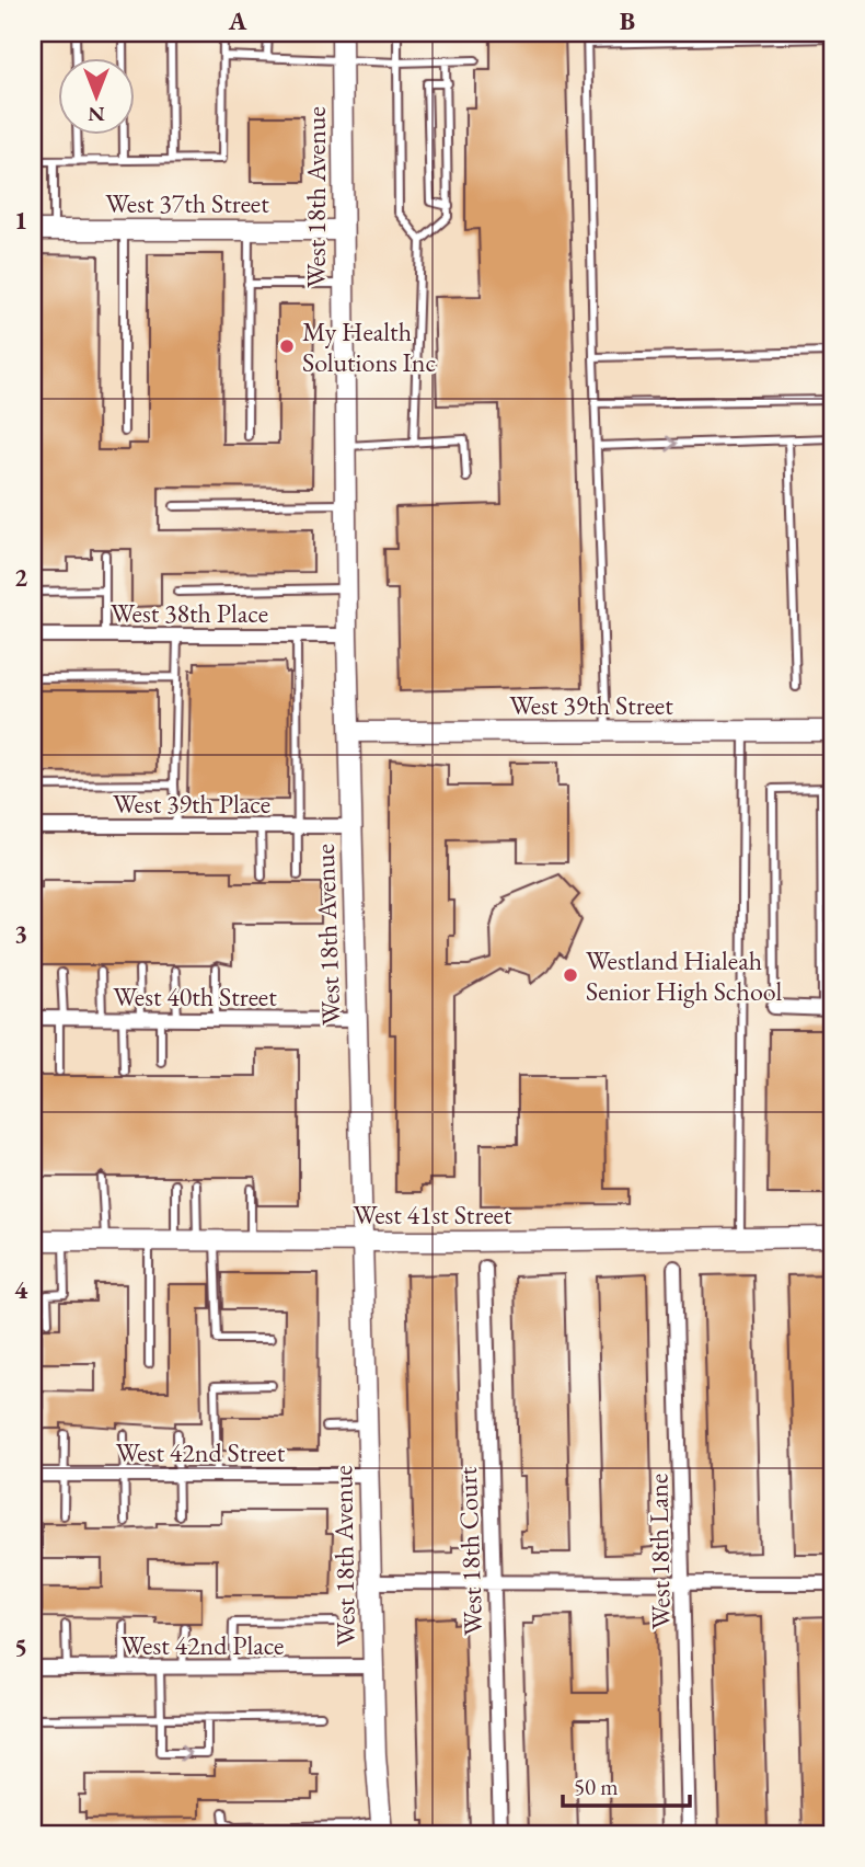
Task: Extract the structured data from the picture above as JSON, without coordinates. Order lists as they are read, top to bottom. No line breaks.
{"streets":{"street":["West 18th Avenue","West 37th Street","West 38th Place","West 39th Street","West 39th Place","West 40th Street","West 41st Street","West 42nd Street","West 18th Court","West 18th Lane","West 42nd Place"]},"crossings":[["West 18th Avenue","West 37th Street"],["West 18th Avenue","West 38th Place"],["West 18th Avenue","West 39th Street"],["West 18th Avenue","West 39th Place"],["West 18th Avenue","West 40th Street"],["West 18th Avenue","West 41st Street"],["West 18th Avenue","West 42nd Street"],["West 18th Avenue","West 42nd Place"]],"places":["My Health Solutions Inc","Westland Hialeah Senior High School"],"scale_bar":"50 m","north":"bottom","grid":{"columns":["A","B"],"rows":["1","2","3","4","5"]}}
